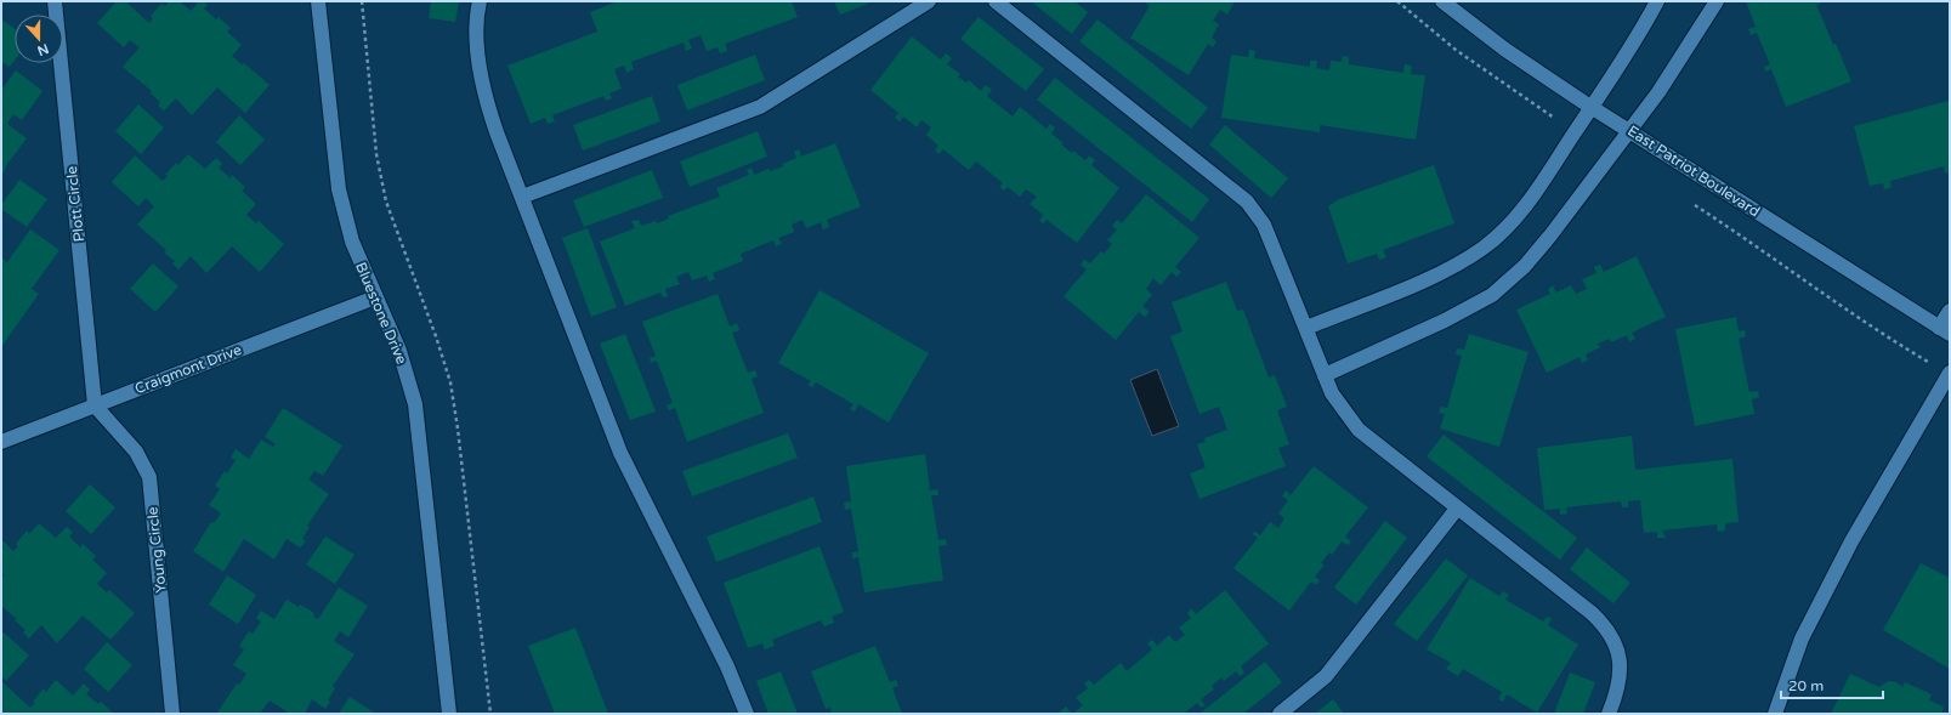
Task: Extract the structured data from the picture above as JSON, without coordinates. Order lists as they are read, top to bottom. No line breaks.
{"streets":{"street":["East Patriot Boulevard","Plott Circle","Bluestone Drive","Craigmont Drive","Young Circle"]},"crossings":[["Plott Circle","Craigmont Drive"],["Plott Circle","Young Circle"],["Bluestone Drive","Craigmont Drive"],["Craigmont Drive","Young Circle"]],"scale_bar":"20 m","north":"bottom"}
